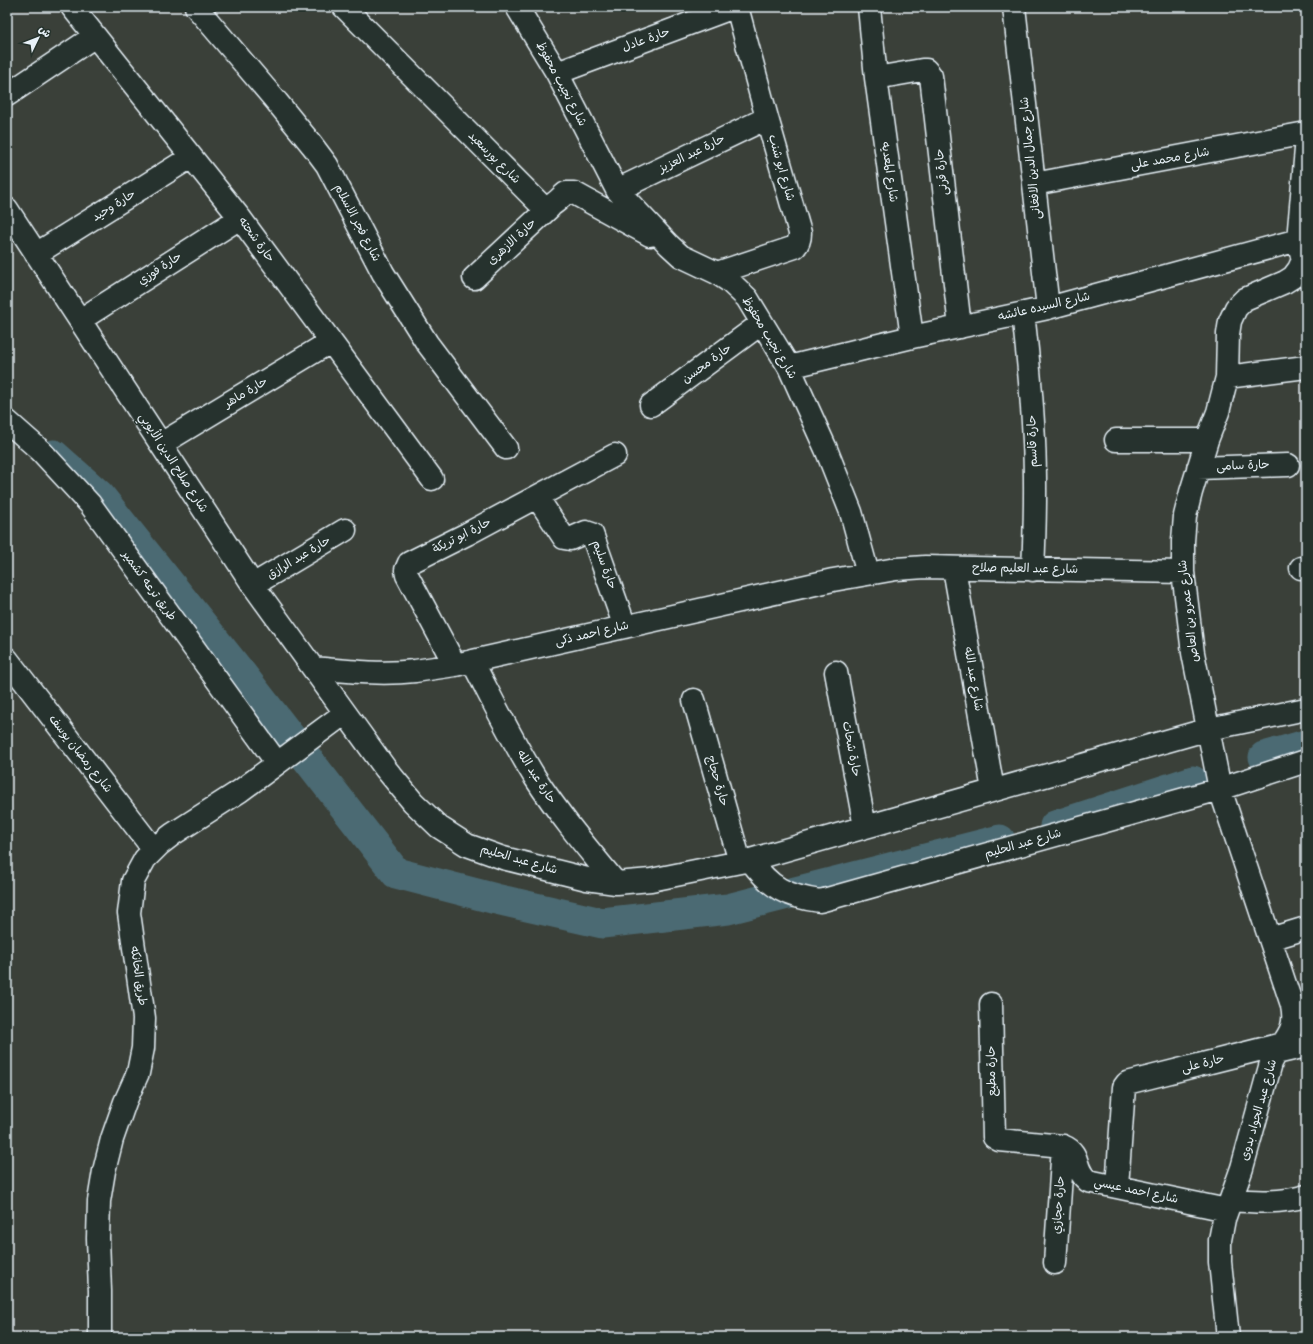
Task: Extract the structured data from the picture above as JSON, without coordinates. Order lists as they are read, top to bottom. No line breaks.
{"streets":{"street":["حارة عادل","شارع نجيب محفوظ","حارة عبد العزيز","شارع بورسعيد","شارع جمال الدين الافغانى","شارع محمد على","شارع ابو شنب","شارع المعديه","حارة قرنى","حارة وحيد","شارع فجر الاسلام","حارة شحته","حارة الازهرى","حارة فوزي","شارع السيده عائشه","حارة محسن","حارة ماهر","حارة قاسم","شارع صلاح الدين الأيوبي","حارة سامى","حارة ابو تريكة","حارة عبد الرازق","حارة سليم","شارع عبد العليم صلاح","طريق ترعه كشمير","شارع عمرو بن العاص","شارع احمد ذكى","شارع عبد الله","حارة شحات","شارع رمضان يوسف","حارة عبد الله","حارة حجاج","شارع عبد الحليم","طريق الخانكه","حارة على","حارة مطيع","شارع عبد الجواد بدوى","شارع احمد عيسي","حارة حجازي"]},"crossings":[["حارة عادل","شارع نجيب محفوظ"],["حارة عادل","شارع ابو شنب"],["شارع نجيب محفوظ","حارة عبد العزيز"],["شارع نجيب محفوظ","شارع ابو شنب"],["شارع نجيب محفوظ","شارع السيده عائشه"],["شارع نجيب محفوظ","حارة محسن"],["شارع نجيب محفوظ","شارع عبد العليم صلاح"],["شارع نجيب محفوظ","شارع احمد ذكى"],["حارة عبد العزيز","شارع ابو شنب"],["شارع بورسعيد","حارة الازهرى"],["شارع جمال الدين الافغانى","شارع محمد على"],["شارع جمال الدين الافغانى","شارع السيده عائشه"],["شارع المعديه","حارة قرنى"],["شارع المعديه","شارع السيده عائشه"],["حارة قرنى","شارع السيده عائشه"],["حارة وحيد","حارة شحته"],["حارة وحيد","شارع صلاح الدين الأيوبي"],["حارة شحته","حارة فوزي"],["حارة شحته","حارة ماهر"],["حارة فوزي","شارع صلاح الدين الأيوبي"],["شارع السيده عائشه","حارة قاسم"],["شارع السيده عائشه","شارع عمرو بن العاص"],["حارة ماهر","شارع صلاح الدين الأيوبي"],["حارة قاسم","شارع عبد العليم صلاح"],["شارع صلاح الدين الأيوبي","حارة عبد الرازق"],["شارع صلاح الدين الأيوبي","شارع احمد ذكى"],["شارع صلاح الدين الأيوبي","شارع عبد الحليم"],["شارع صلاح الدين الأيوبي","طريق الخانكه"],["حارة سامى","شارع عمرو بن العاص"],["حارة ابو تريكة","حارة سليم"],["حارة ابو تريكة","شارع احمد ذكى"],["حارة ابو تريكة","حارة عبد الله"],["حارة سليم","شارع احمد ذكى"],["شارع عبد العليم صلاح","شارع عمرو بن العاص"],["شارع عبد العليم صلاح","شارع احمد ذكى"],["شارع عبد العليم صلاح","شارع عبد الله"],["طريق ترعه كشمير","طريق الخانكه"],["شارع عمرو بن العاص","شارع عبد الحليم"],["شارع عمرو بن العاص","شارع عبد الجواد بدوى"],["شارع احمد ذكى","حارة عبد الله"],["شارع عبد الله","شارع عبد الحليم"],["حارة شحات","شارع عبد الحليم"],["شارع رمضان يوسف","طريق الخانكه"],["حارة عبد الله","شارع عبد الحليم"],["حارة حجاج","شارع عبد الحليم"],["شارع عبد الحليم","طريق الخانكه"],["شارع عبد الحليم","شارع عبد الجواد بدوى"],["حارة على","شارع عبد الجواد بدوى"],["حارة على","شارع احمد عيسي"],["حارة مطيع","شارع احمد عيسي"],["حارة مطيع","حارة حجازي"],["شارع عبد الجواد بدوى","شارع احمد عيسي"],["شارع احمد عيسي","حارة حجازي"]],"north":"top right"}
